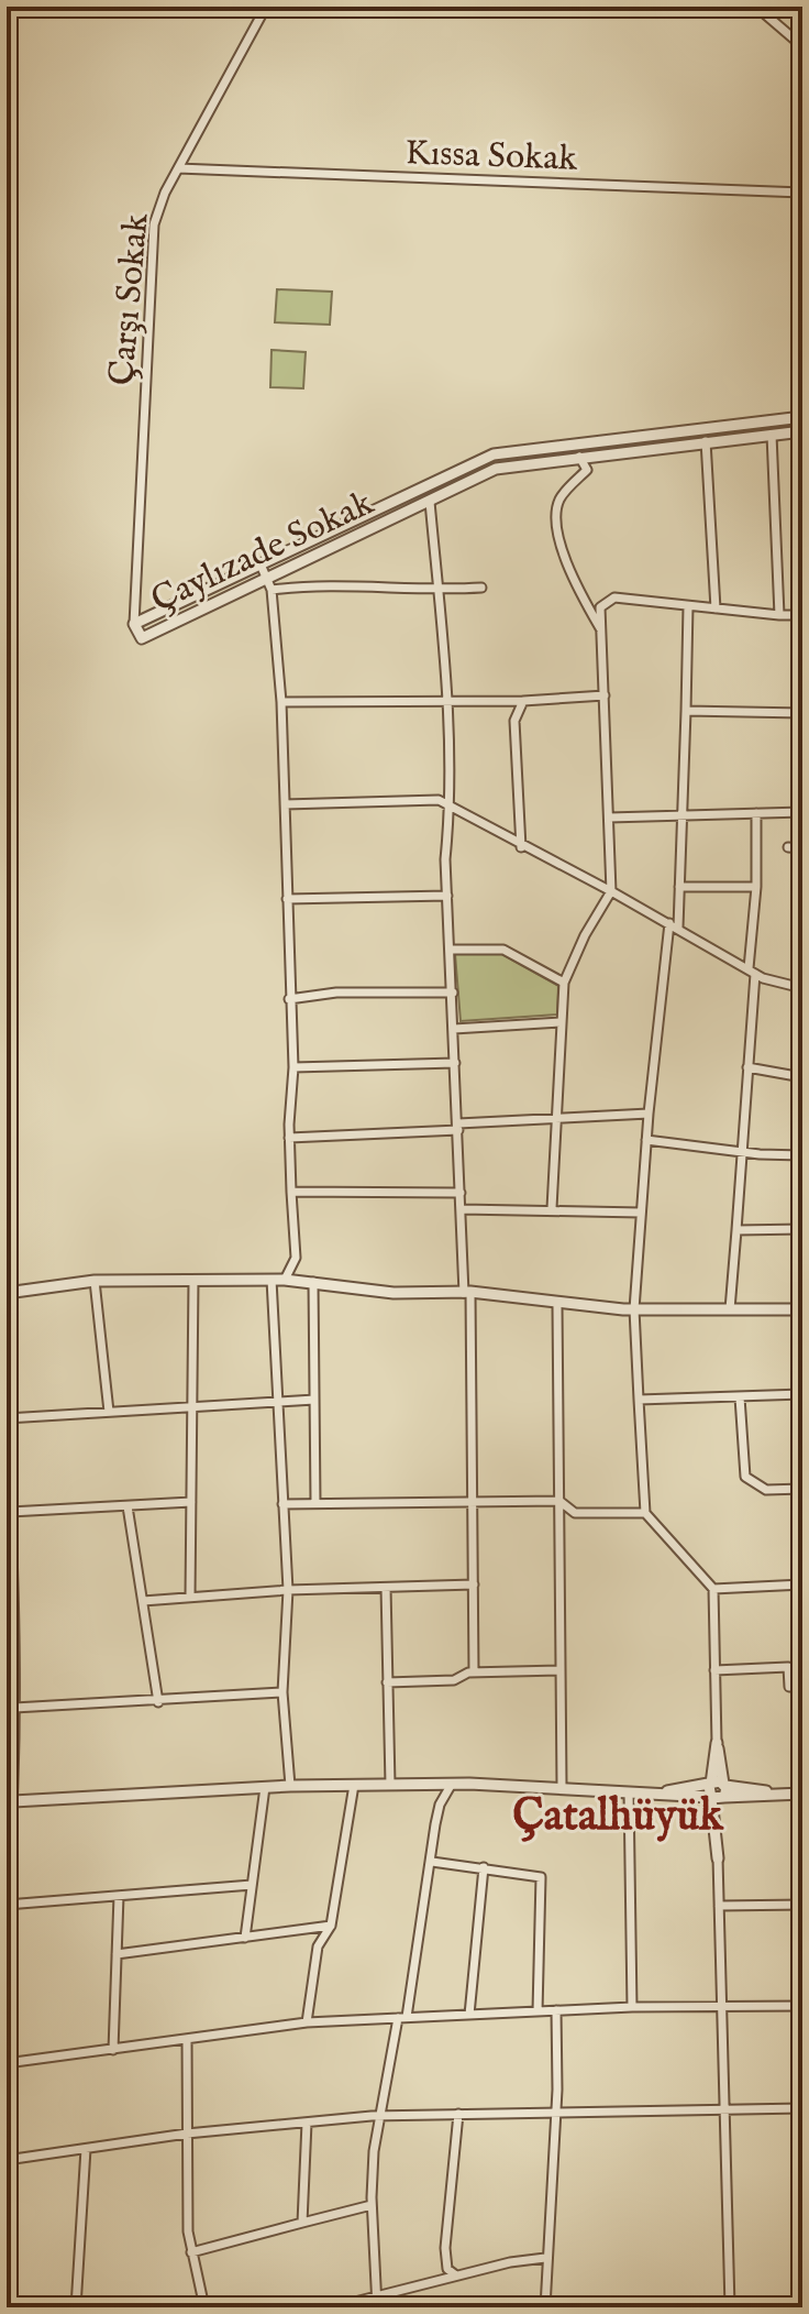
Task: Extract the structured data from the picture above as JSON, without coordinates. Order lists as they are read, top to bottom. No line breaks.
{"streets":{"street":["Kıssa Sokak","Çarşı Sokak","Çaylızade Sokak"]},"crossings":[["Kıssa Sokak","Çarşı Sokak"],["Çarşı Sokak","Çaylızade Sokak"]],"districts":["Çatalhüyük"]}
